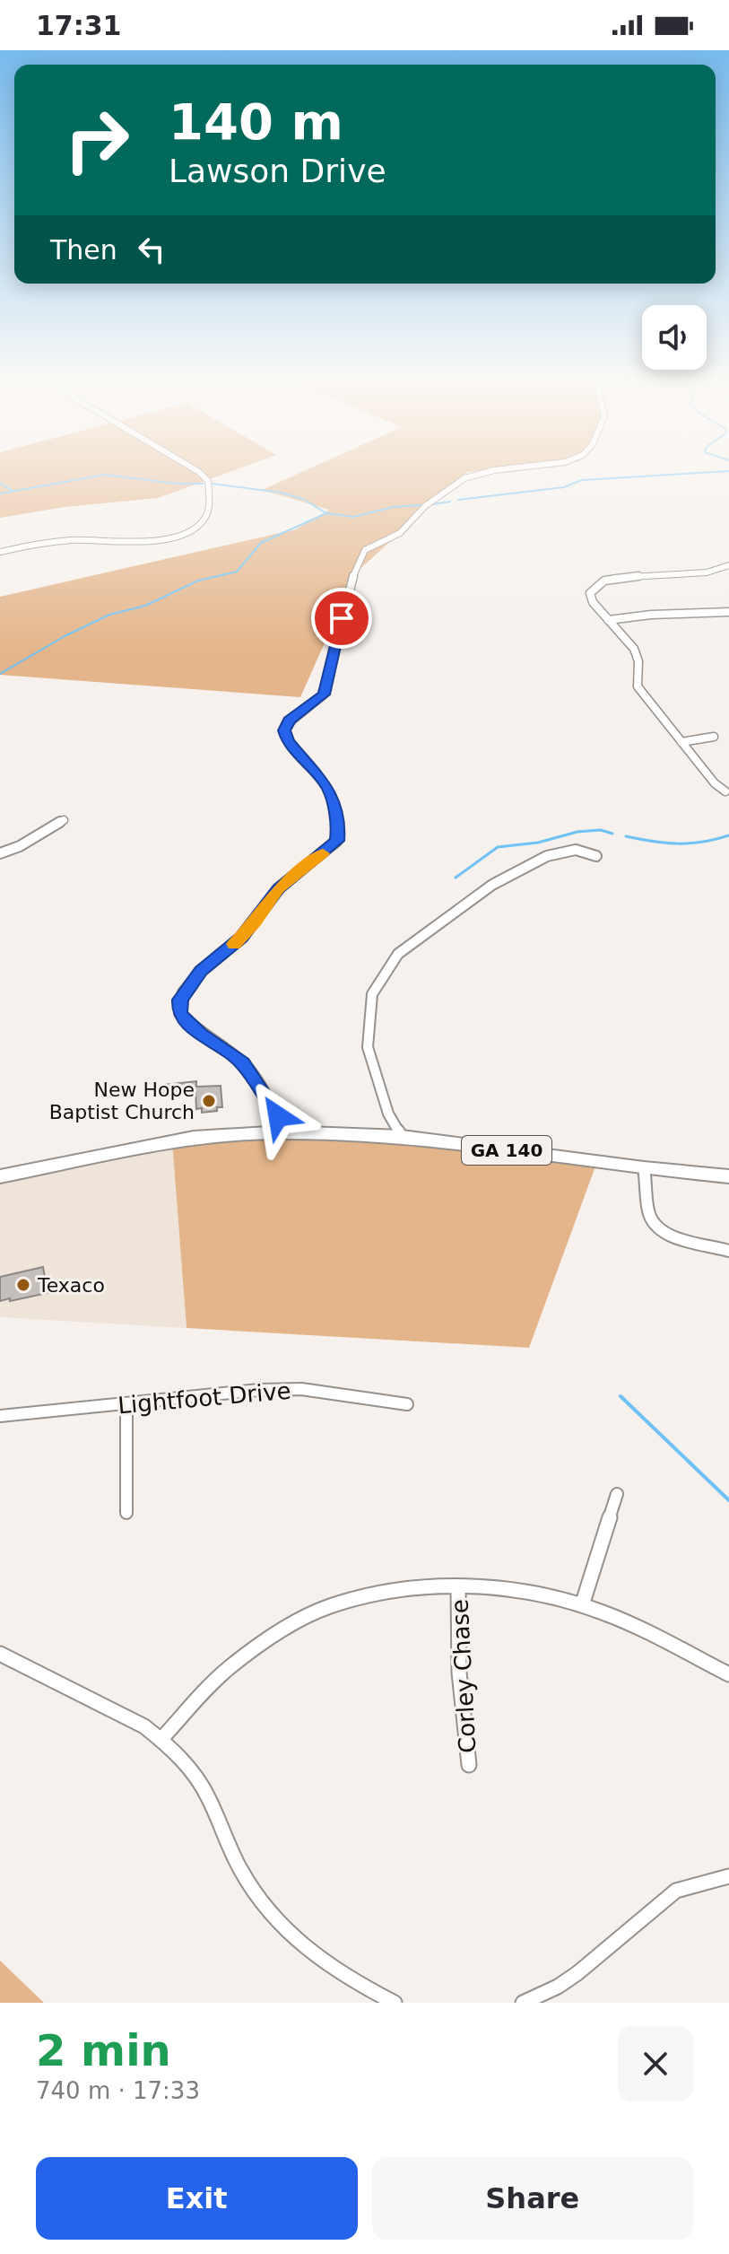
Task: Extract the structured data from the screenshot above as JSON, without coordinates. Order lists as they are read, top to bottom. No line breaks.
{"streets":{"main road":["GA 140"],"street":["Lightfoot Drive","Corley Chase"]},"places":["New Hope Baptist Church","Texaco"],"page":{"status":"17:31","turn":["140 m","Lawson Drive"],"then":"Then","heading":["2 min","740 m · 17:33"],"buttons":["Exit","Share"]}}
